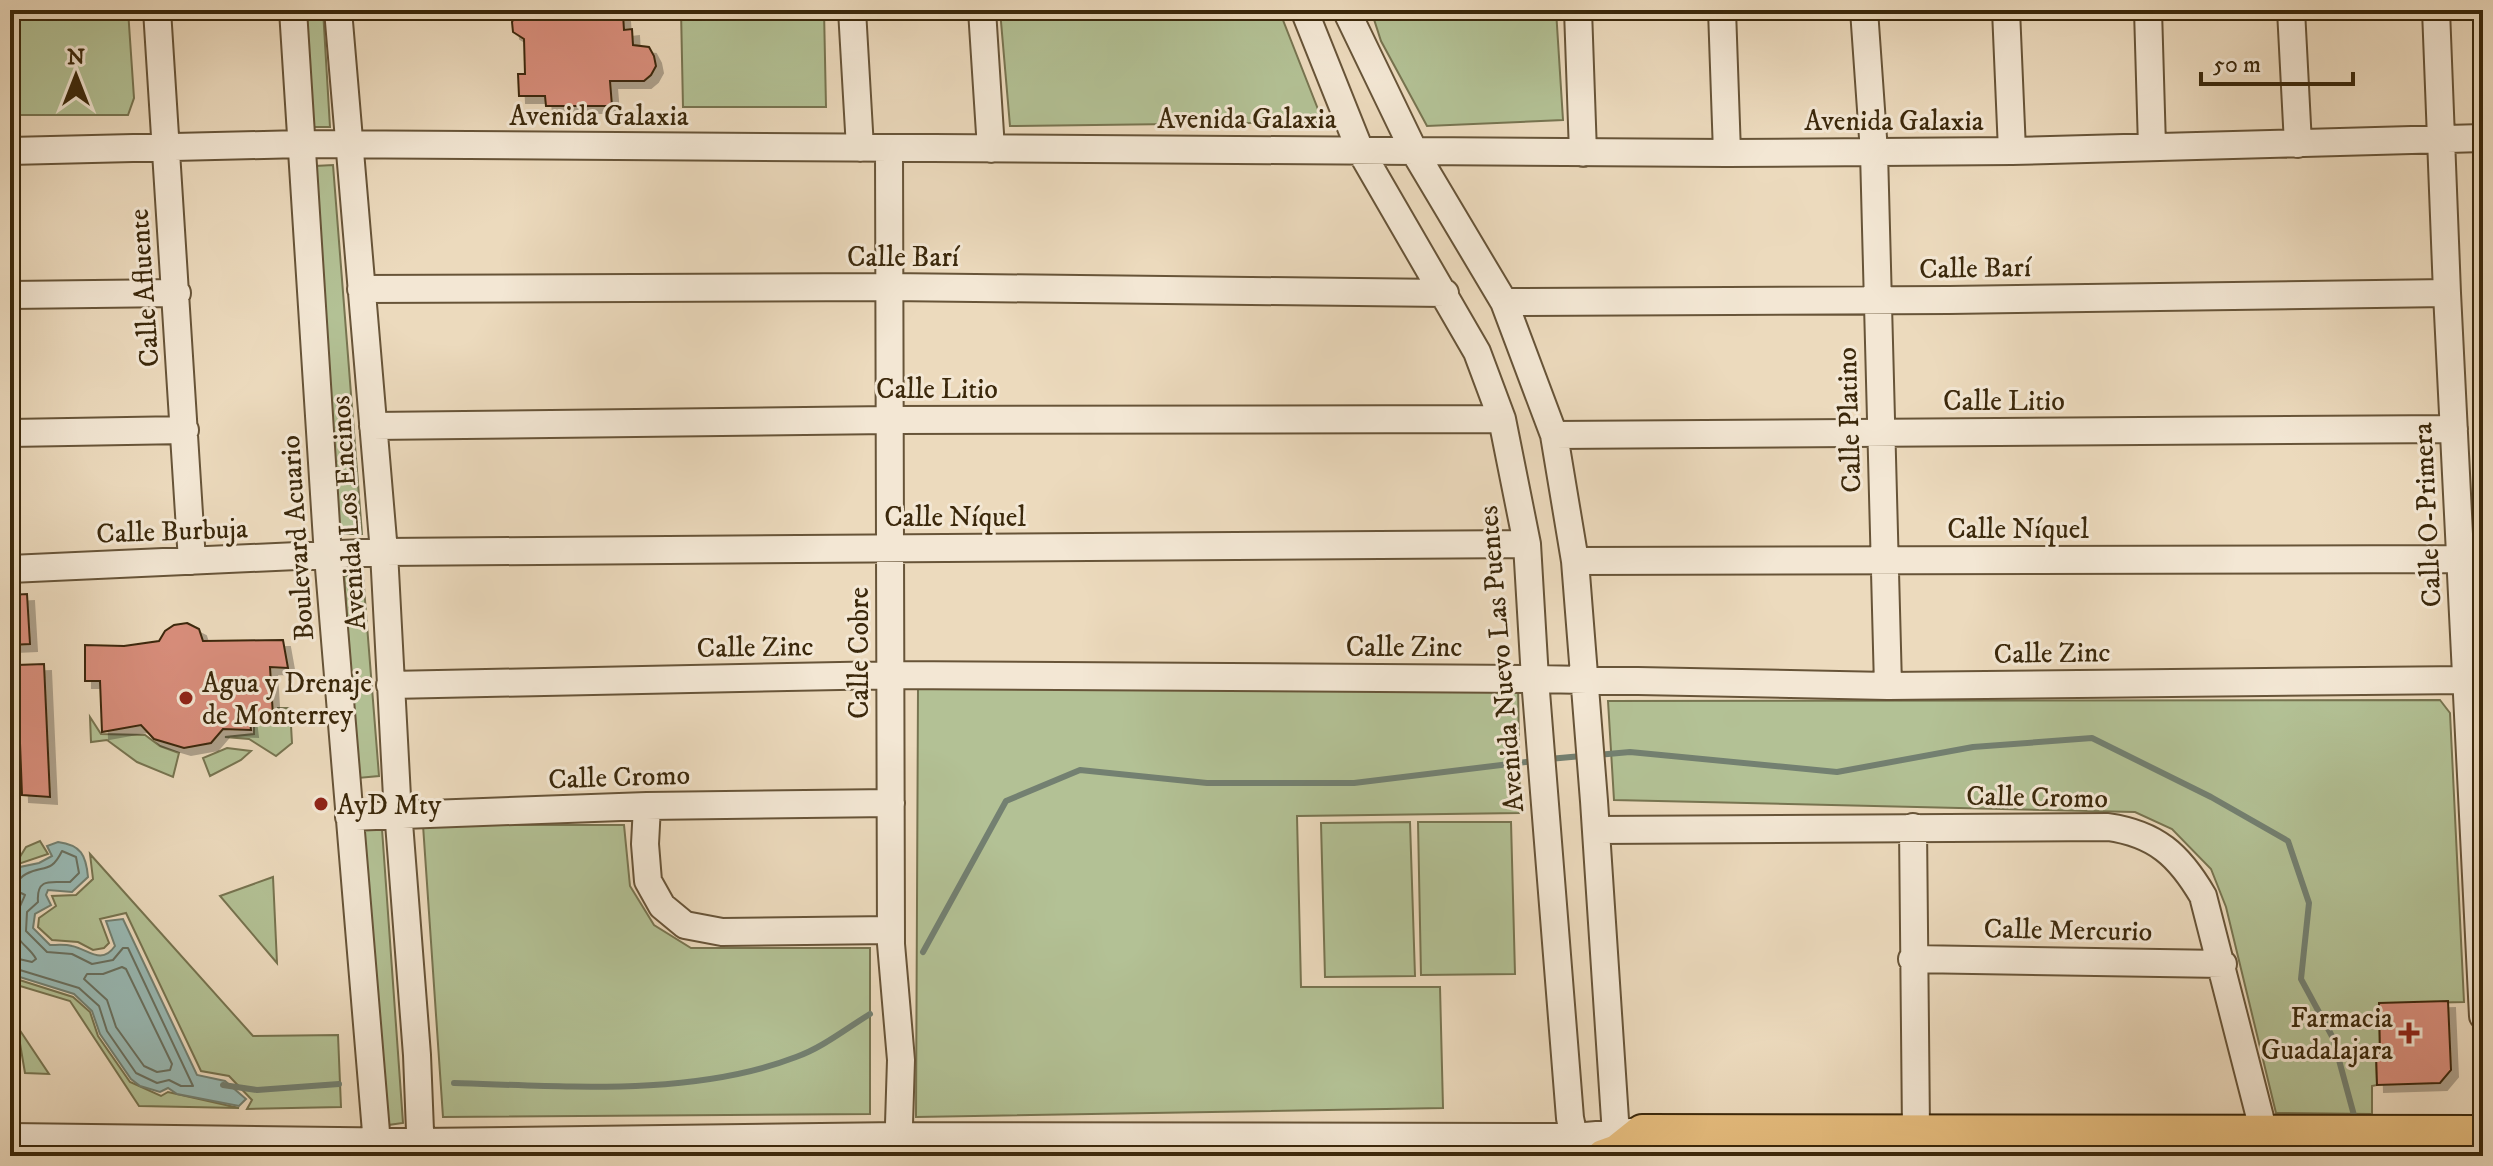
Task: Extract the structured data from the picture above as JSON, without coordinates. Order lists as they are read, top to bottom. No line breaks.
{"streets":{"street":["Avenida Galaxia","Calle Barí","Calle Afluente","Calle Litio","Calle Platino","Avenida Los Encinos","Calle O-Primera","Calle Níquel","Calle Burbuja","Boulevard Acuario","Calle Zinc","Calle Cobre","Avenida Nuevo Las Puentes","Calle Cromo","Calle Mercurio"]},"crossings":[["Avenida Galaxia","Calle Afluente"],["Avenida Galaxia","Calle Platino"],["Avenida Galaxia","Avenida Los Encinos"],["Avenida Galaxia","Calle O-Primera"],["Avenida Galaxia","Boulevard Acuario"],["Avenida Galaxia","Calle Cobre"],["Avenida Galaxia","Avenida Nuevo Las Puentes"],["Calle Barí","Calle Platino"],["Calle Barí","Avenida Los Encinos"],["Calle Barí","Calle O-Primera"],["Calle Barí","Calle Cobre"],["Calle Barí","Avenida Nuevo Las Puentes"],["Calle Afluente","Calle Burbuja"],["Calle Litio","Calle Platino"],["Calle Litio","Avenida Los Encinos"],["Calle Litio","Calle O-Primera"],["Calle Litio","Calle Cobre"],["Calle Litio","Avenida Nuevo Las Puentes"],["Calle Platino","Calle Níquel"],["Calle Platino","Calle Zinc"],["Avenida Los Encinos","Calle Níquel"],["Avenida Los Encinos","Calle Burbuja"],["Avenida Los Encinos","Calle Zinc"],["Avenida Los Encinos","Calle Cromo"],["Calle O-Primera","Calle Níquel"],["Calle O-Primera","Calle Zinc"],["Calle Níquel","Calle Burbuja"],["Calle Níquel","Calle Cobre"],["Calle Níquel","Avenida Nuevo Las Puentes"],["Calle Burbuja","Boulevard Acuario"],["Boulevard Acuario","Calle Cromo"],["Calle Zinc","Calle Cobre"],["Calle Zinc","Avenida Nuevo Las Puentes"],["Calle Cobre","Calle Cromo"],["Calle Cromo","Calle Mercurio"]],"places":{"other":["Agua y Drenaje de Monterrey","AyD Mty"],"health":["Farmacia Guadalajara"]},"scale_bar":"50 m","north":"top"}
